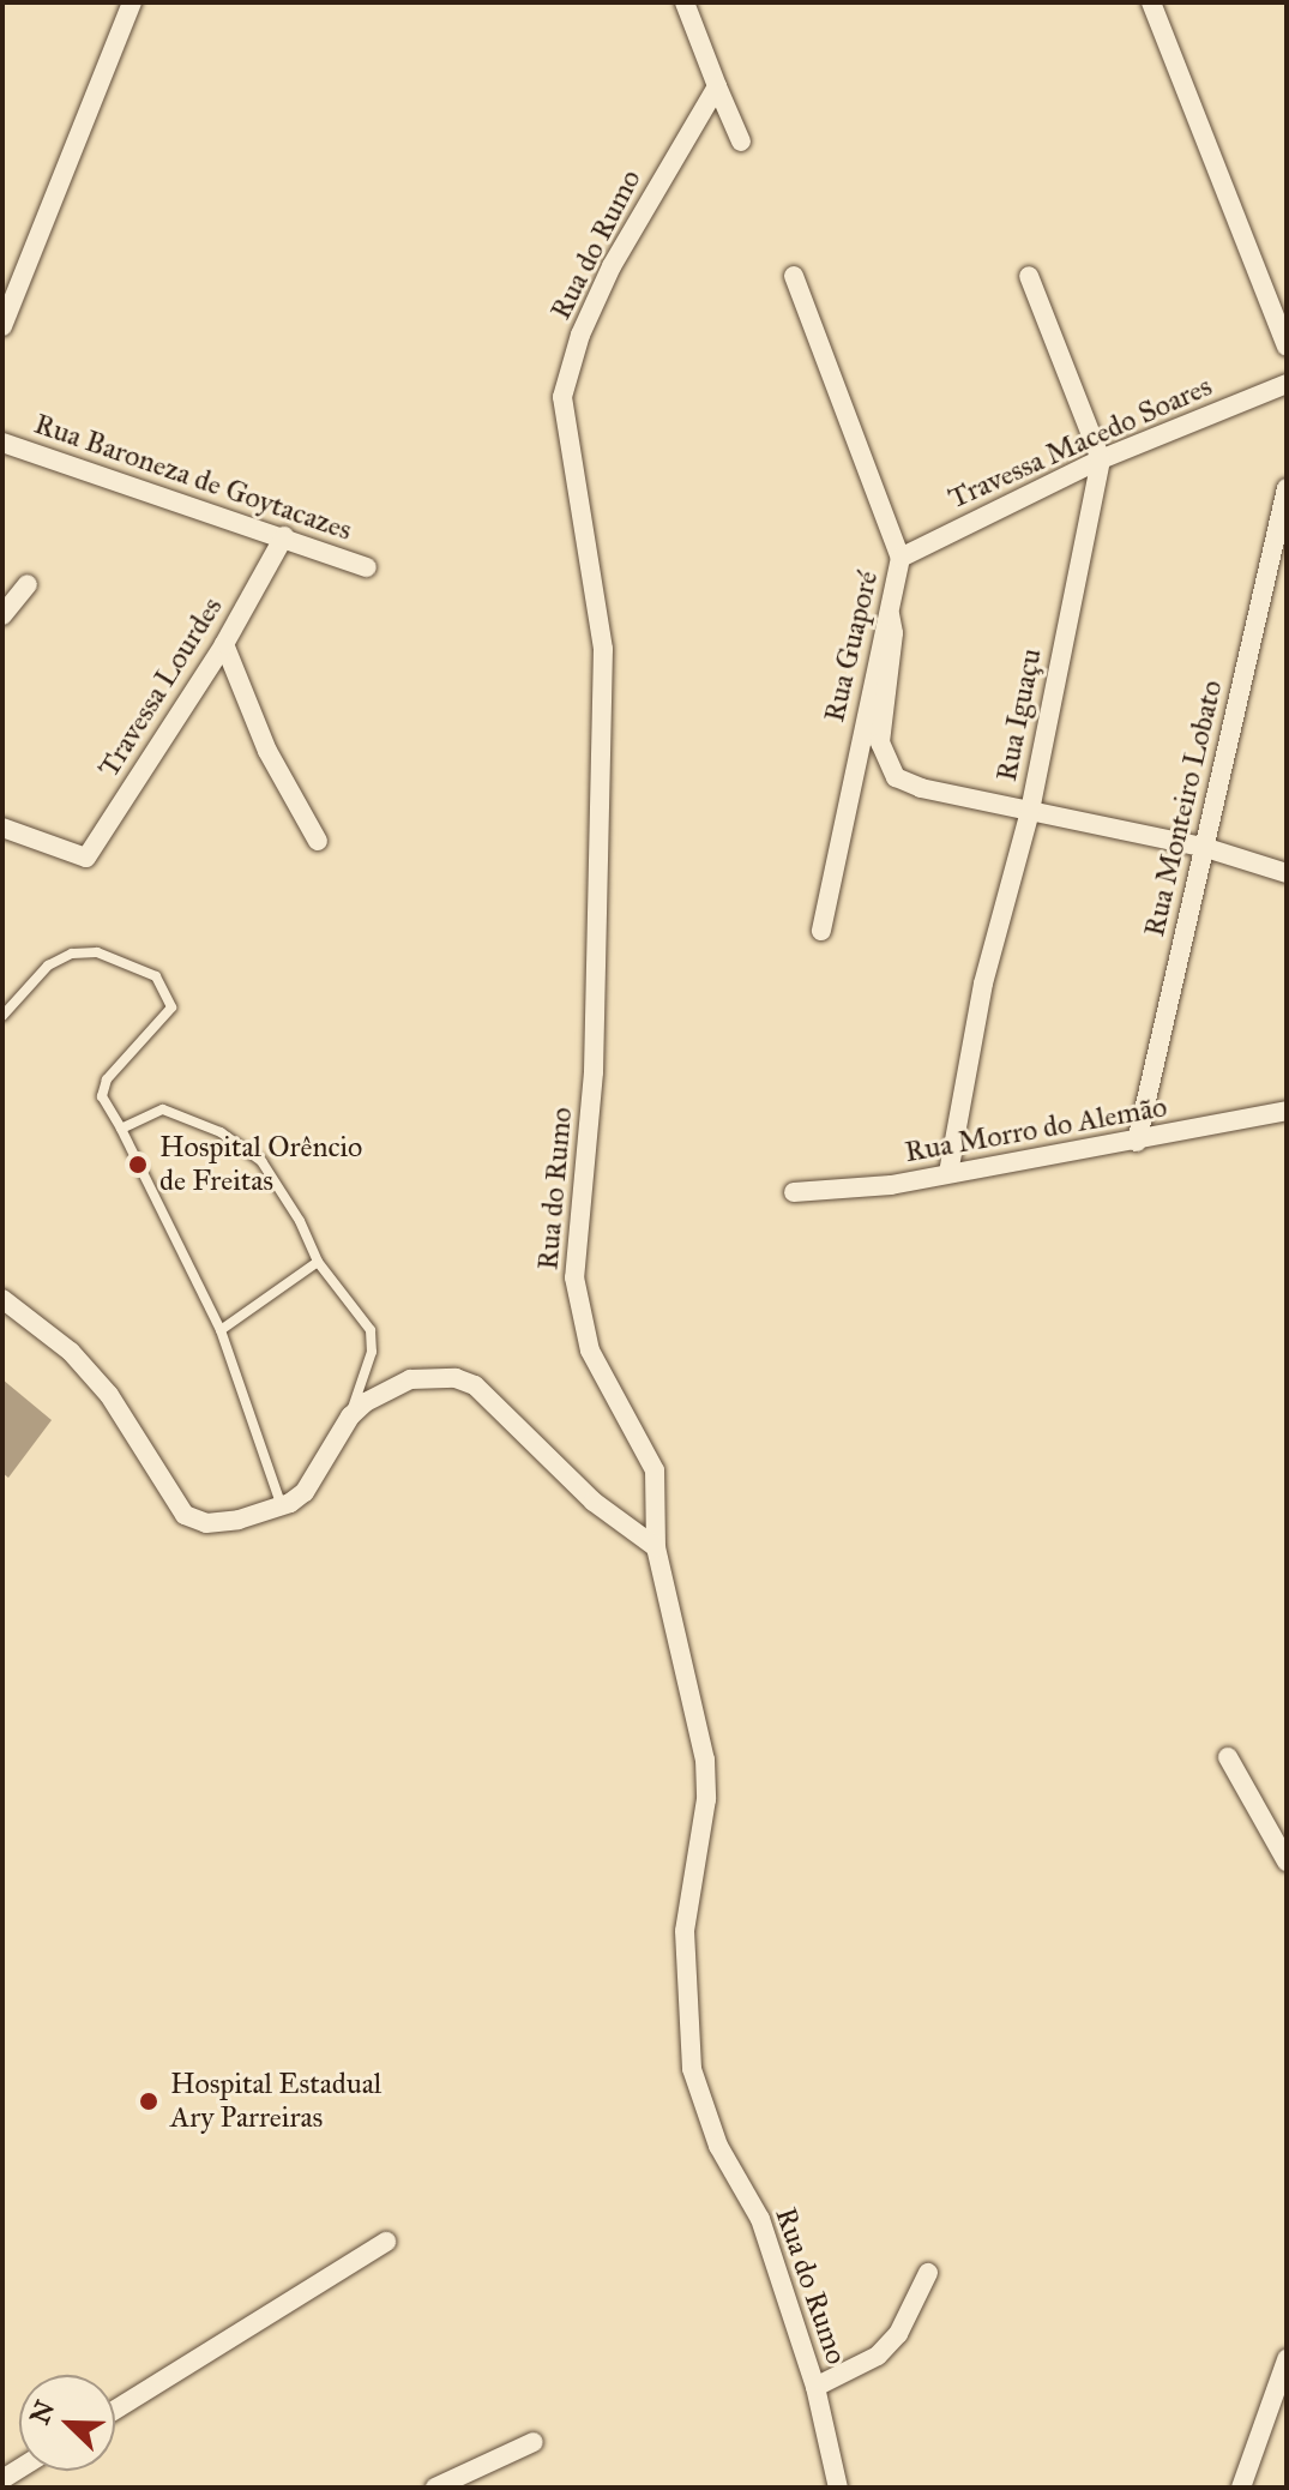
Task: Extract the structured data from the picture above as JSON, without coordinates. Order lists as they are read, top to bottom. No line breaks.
{"streets":{"street":["Rua do Rumo","Travessa Macedo Soares","Rua Baroneza de Goytacazes","Rua Guaporé","Travessa Lourdes","Rua Iguaçu","Rua Monteiro Lobato","Rua Morro do Alemão"]},"crossings":[["Travessa Macedo Soares","Rua Guaporé"],["Travessa Macedo Soares","Rua Iguaçu"],["Rua Baroneza de Goytacazes","Travessa Lourdes"],["Rua Iguaçu","Rua Morro do Alemão"],["Rua Monteiro Lobato","Rua Morro do Alemão"]],"places":["Hospital Orêncio de Freitas","Hospital Estadual Ary Parreiras"],"north":"top left"}
